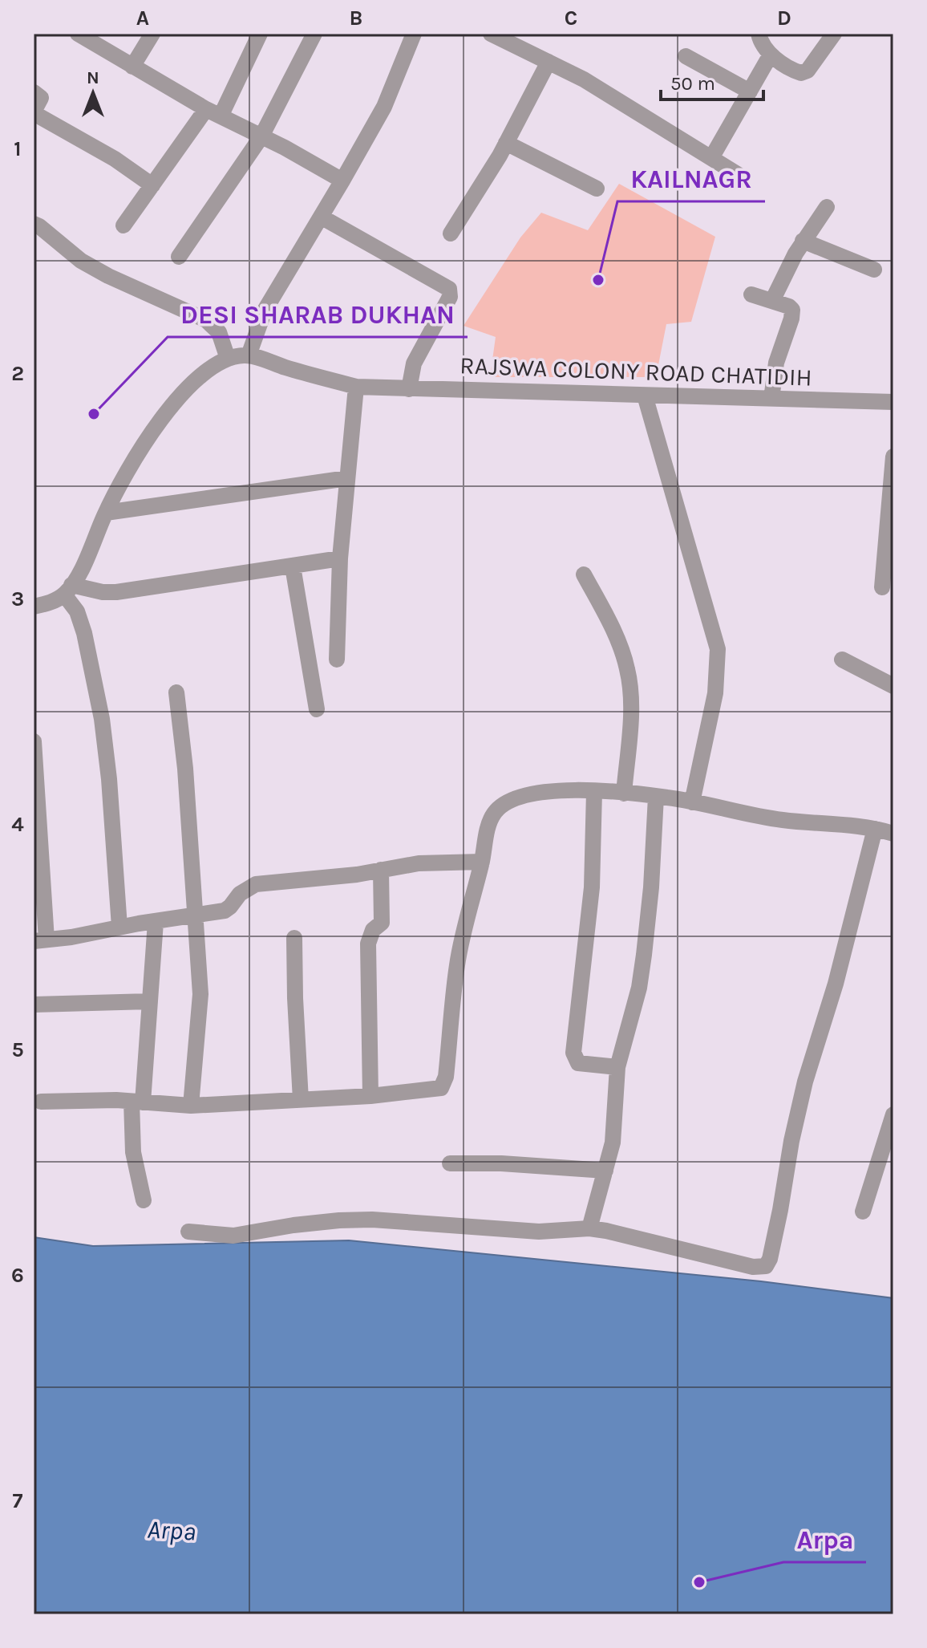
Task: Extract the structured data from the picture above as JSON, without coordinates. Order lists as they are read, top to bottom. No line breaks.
{"streets":{"street":["RAJSWA COLONY ROAD CHATIDIH"]},"water":["Arpa"],"places":["KAILNAGR","DESI SHARAB DUKHAN","Arpa"],"scale_bar":"50 m","north":"top","grid":{"columns":["A","B","C","D"],"rows":["1","2","3","4","5","6","7"]}}
